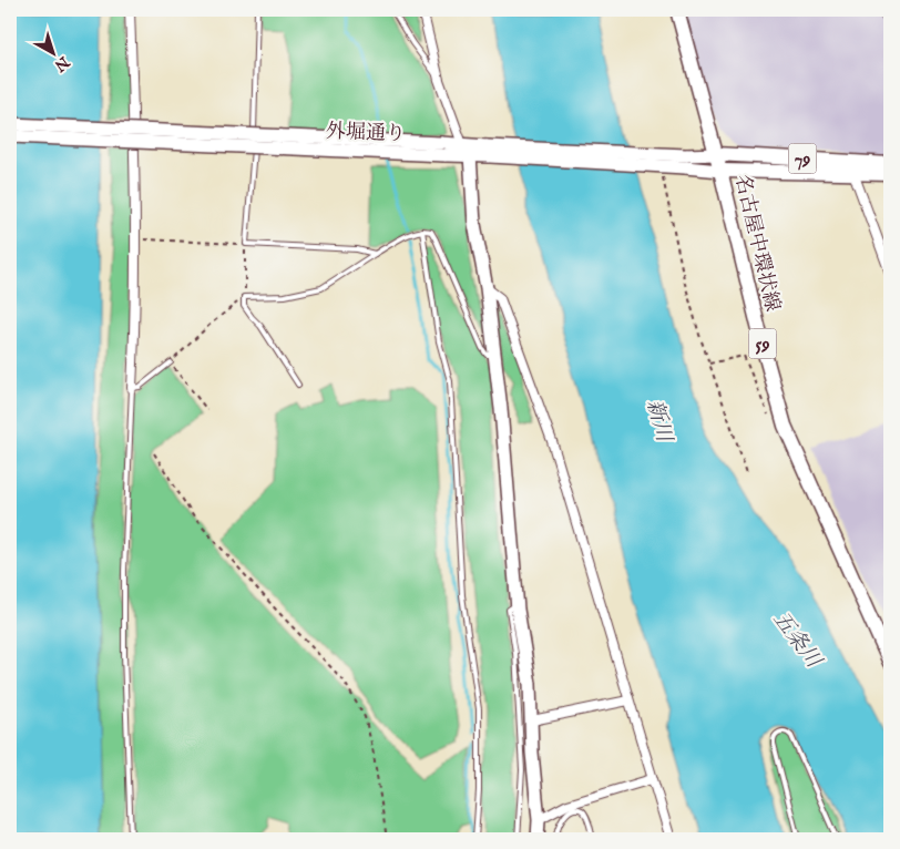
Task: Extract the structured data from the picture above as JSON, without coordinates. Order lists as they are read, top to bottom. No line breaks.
{"streets":{"main road":["外堀通り","79","名古屋中環状線","59"]},"crossings":[["外堀通り","79"],["外堀通り","名古屋中環状線"],["79","名古屋中環状線"]],"water":["新川","五条川"],"north":"bottom right"}
